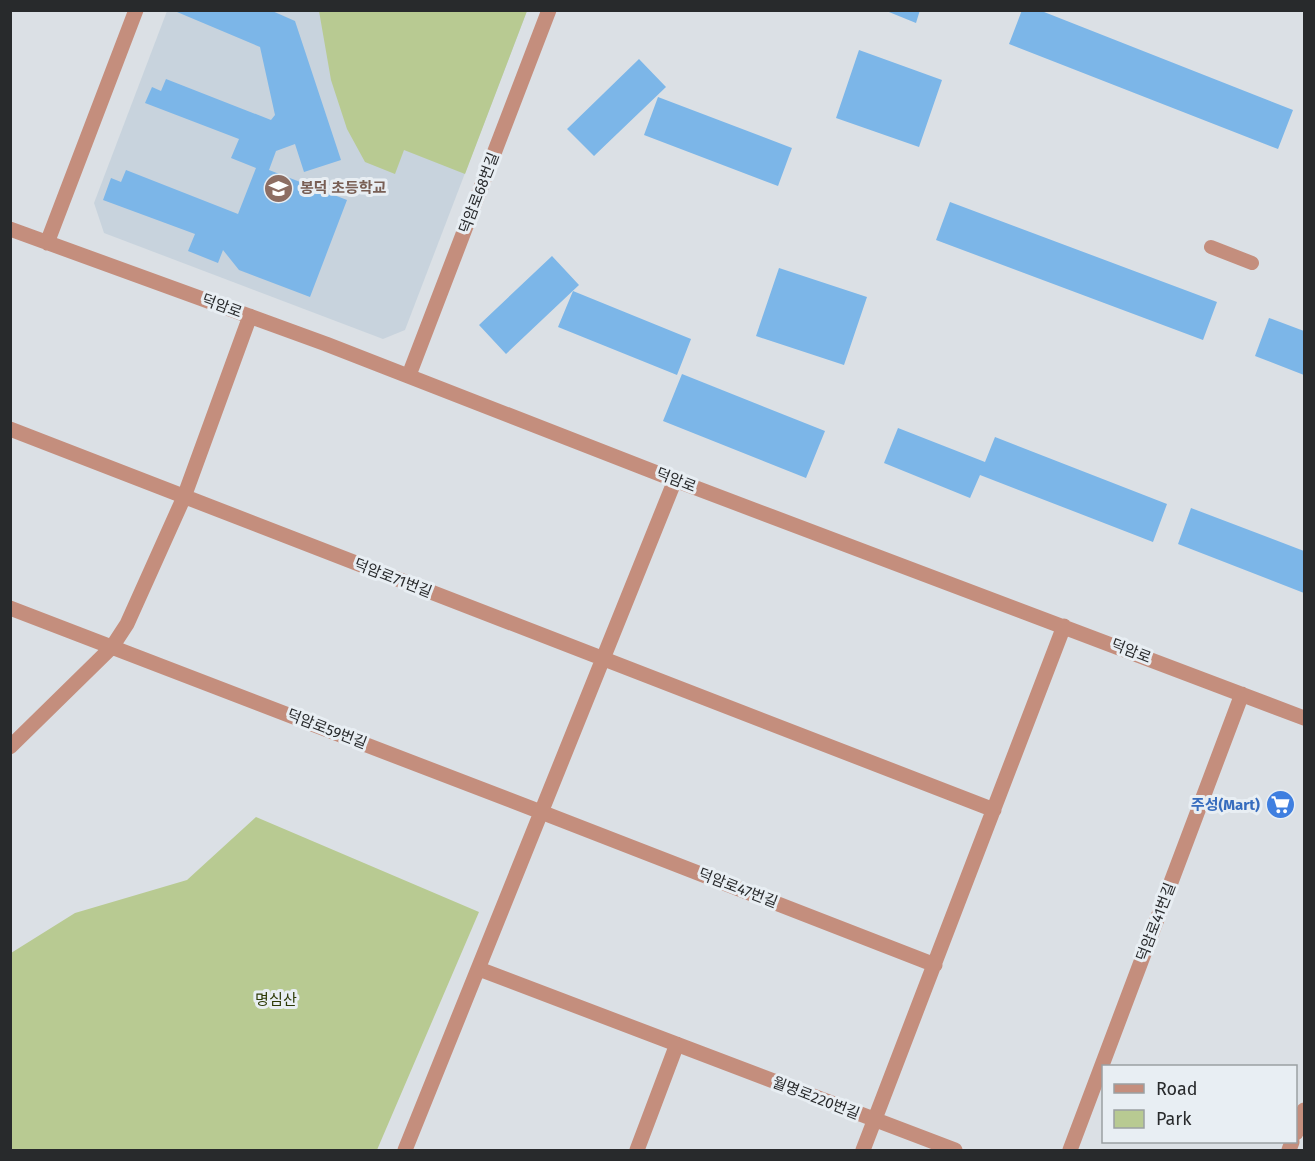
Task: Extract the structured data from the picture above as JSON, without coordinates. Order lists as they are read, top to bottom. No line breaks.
{"streets":{"street":["덕암로68번길","덕암로","덕암로71번길","덕암로59번길","덕암로47번길","덕암로41번길","월명로220번길"]},"crossings":[["덕암로68번길","덕암로"],["덕암로","덕암로41번길"],["덕암로59번길","덕암로47번길"]],"parks":["명심산"],"places":{"school or university":["봉덕 초등학교"],"supermarket":["주성(Mart)"]},"legend":["Road","Park"]}
